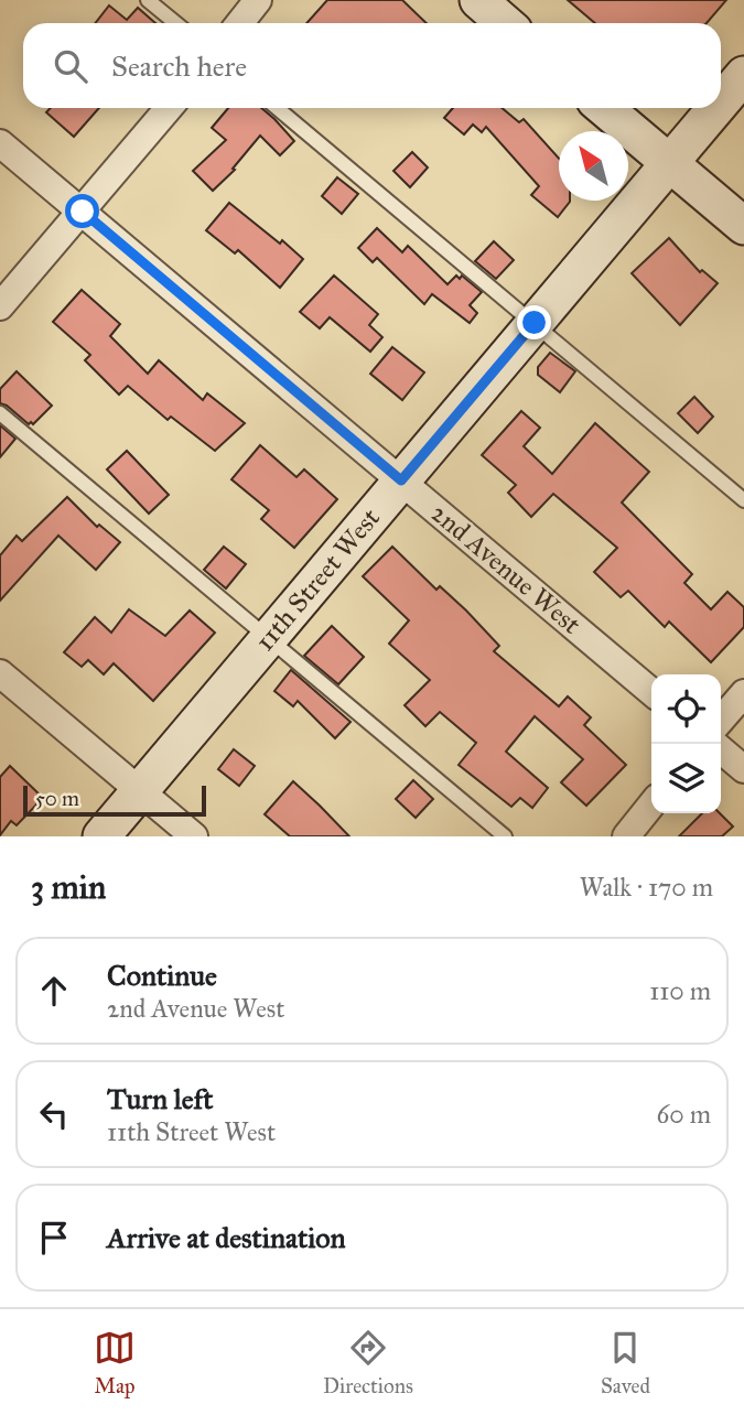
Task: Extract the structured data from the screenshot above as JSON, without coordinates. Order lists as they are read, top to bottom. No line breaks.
{"streets":{"street":["2nd Avenue West","11th Street West"]},"crossings":[["2nd Avenue West","11th Street West"]],"scale_bar":"50 m","north":"top left","page":{"search":"Search here","scale":"50 m","heading":["3 min","Walk · 170 m"],"list":[["Continue","2nd Avenue West","110 m"],["Turn left","11th Street West","60 m"],"Arrive at destination"],"nav":["Map","Directions","Saved"]}}
